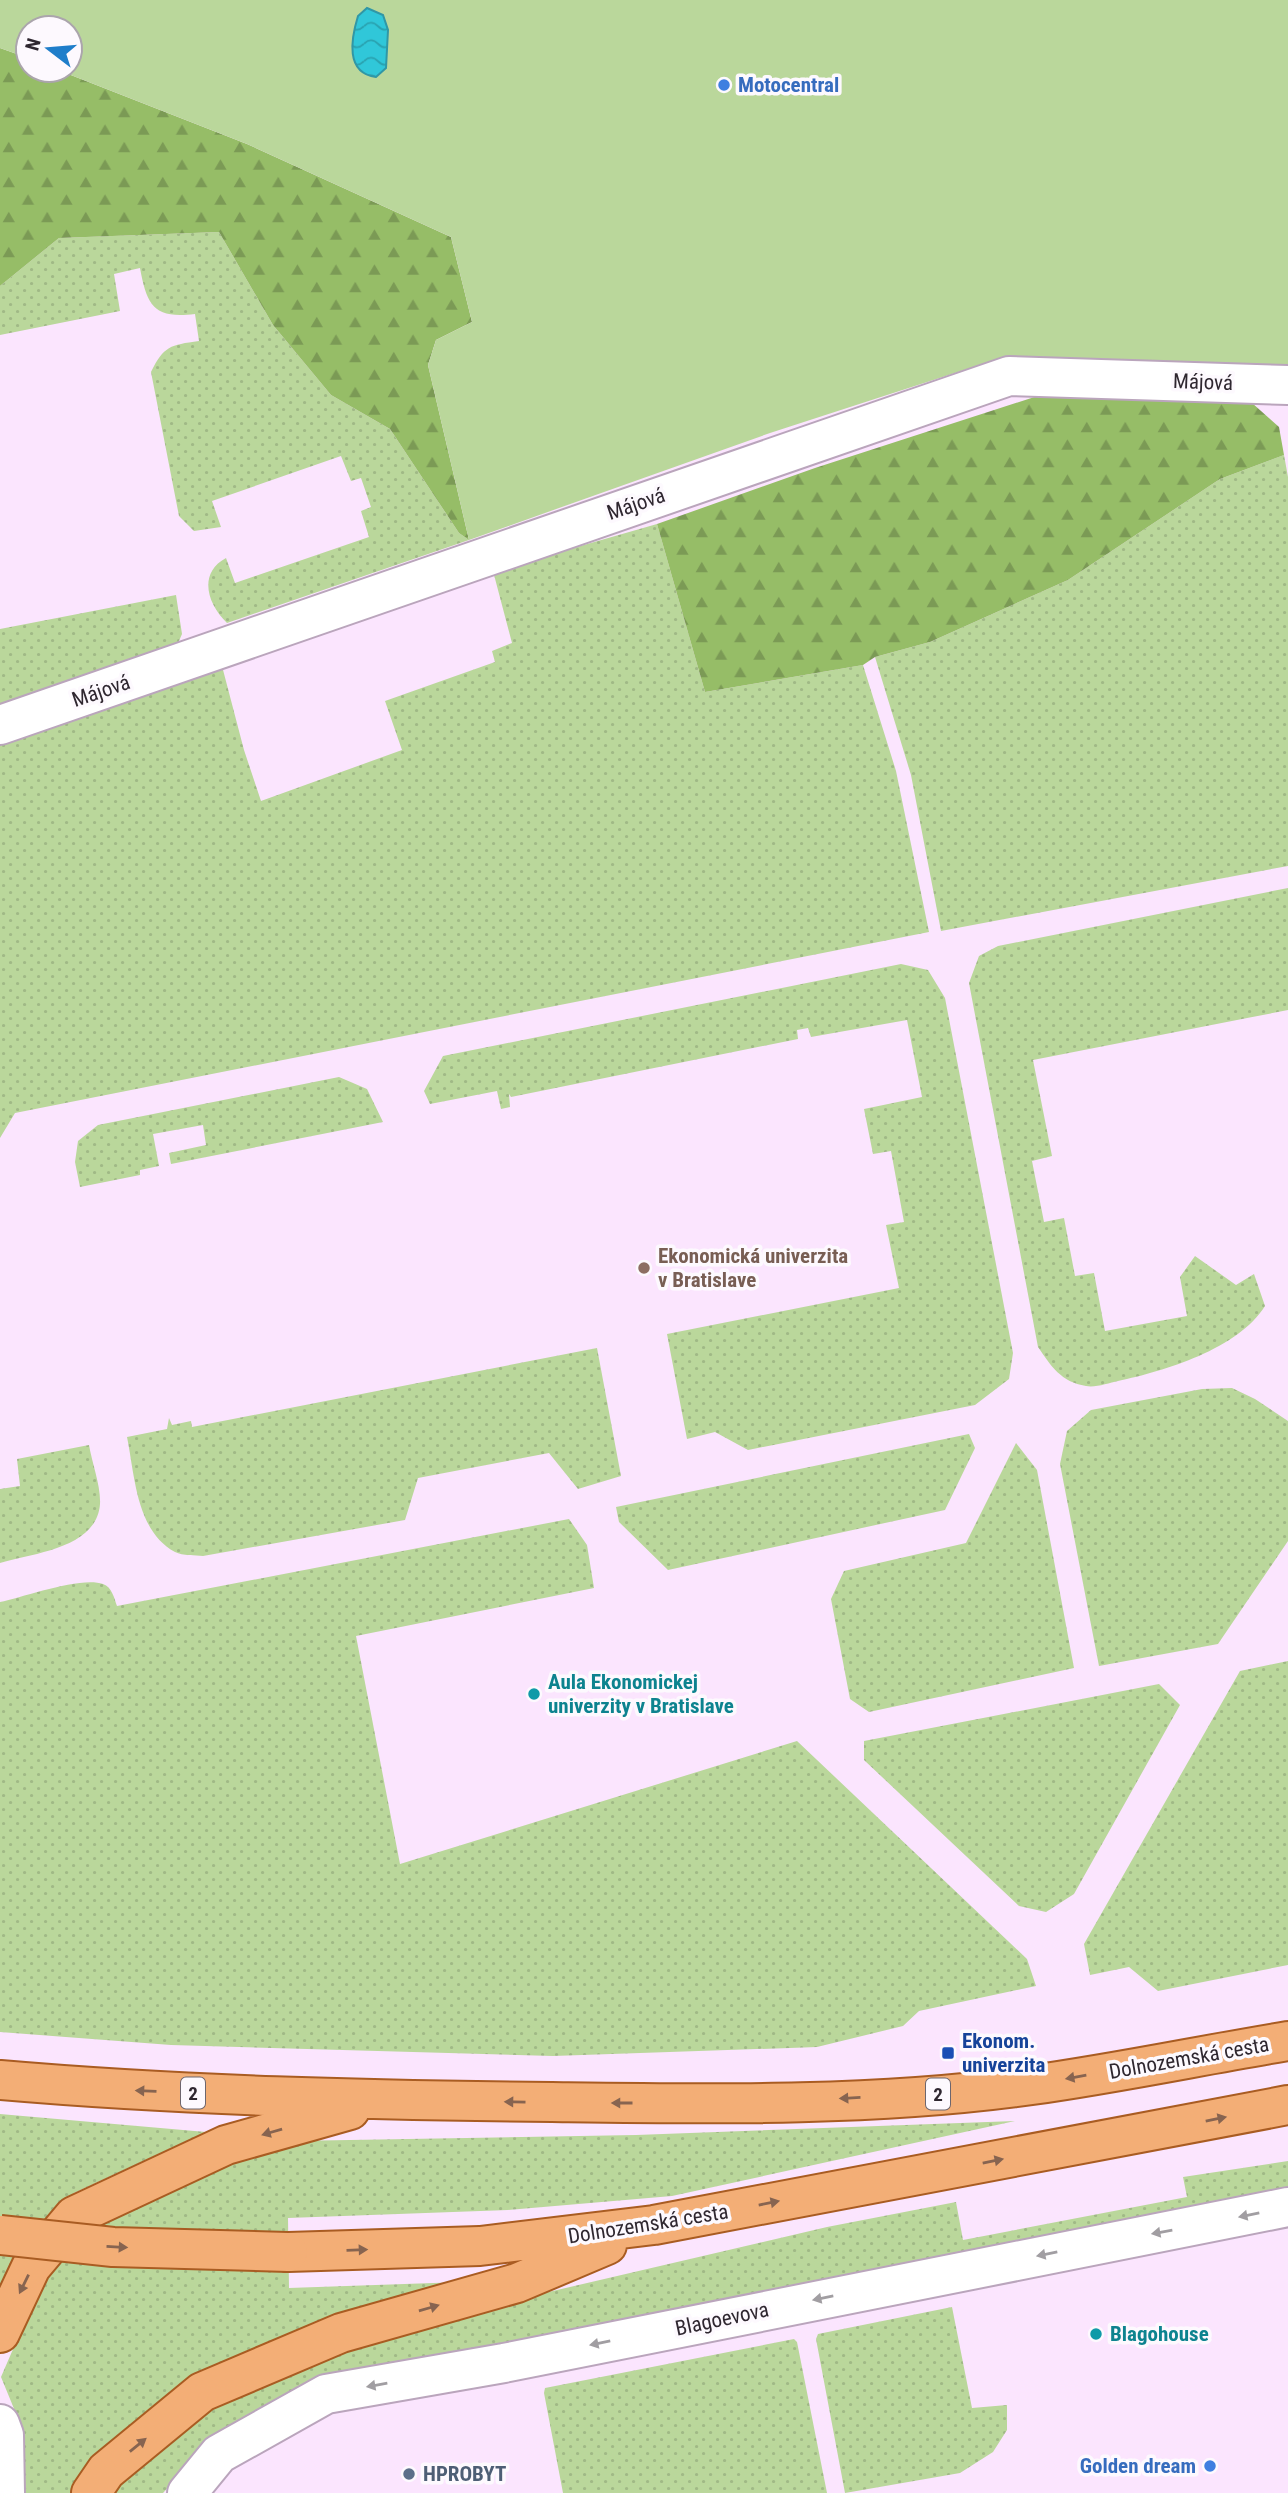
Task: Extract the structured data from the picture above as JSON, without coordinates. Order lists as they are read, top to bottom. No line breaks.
{"streets":{"main road":["Dolnozemská cesta","2"],"street":["Májová","Blagoevova"]},"one_way":["Blagoevova"],"places":{"other":["Motocentral","Ekonomická univerzita v Bratislave","Aula Ekonomickej univerzity v Bratislave","Blagohouse","Golden dream","HPROBYT"],"transit":["Ekonom. univerzita"]},"north":"left"}
